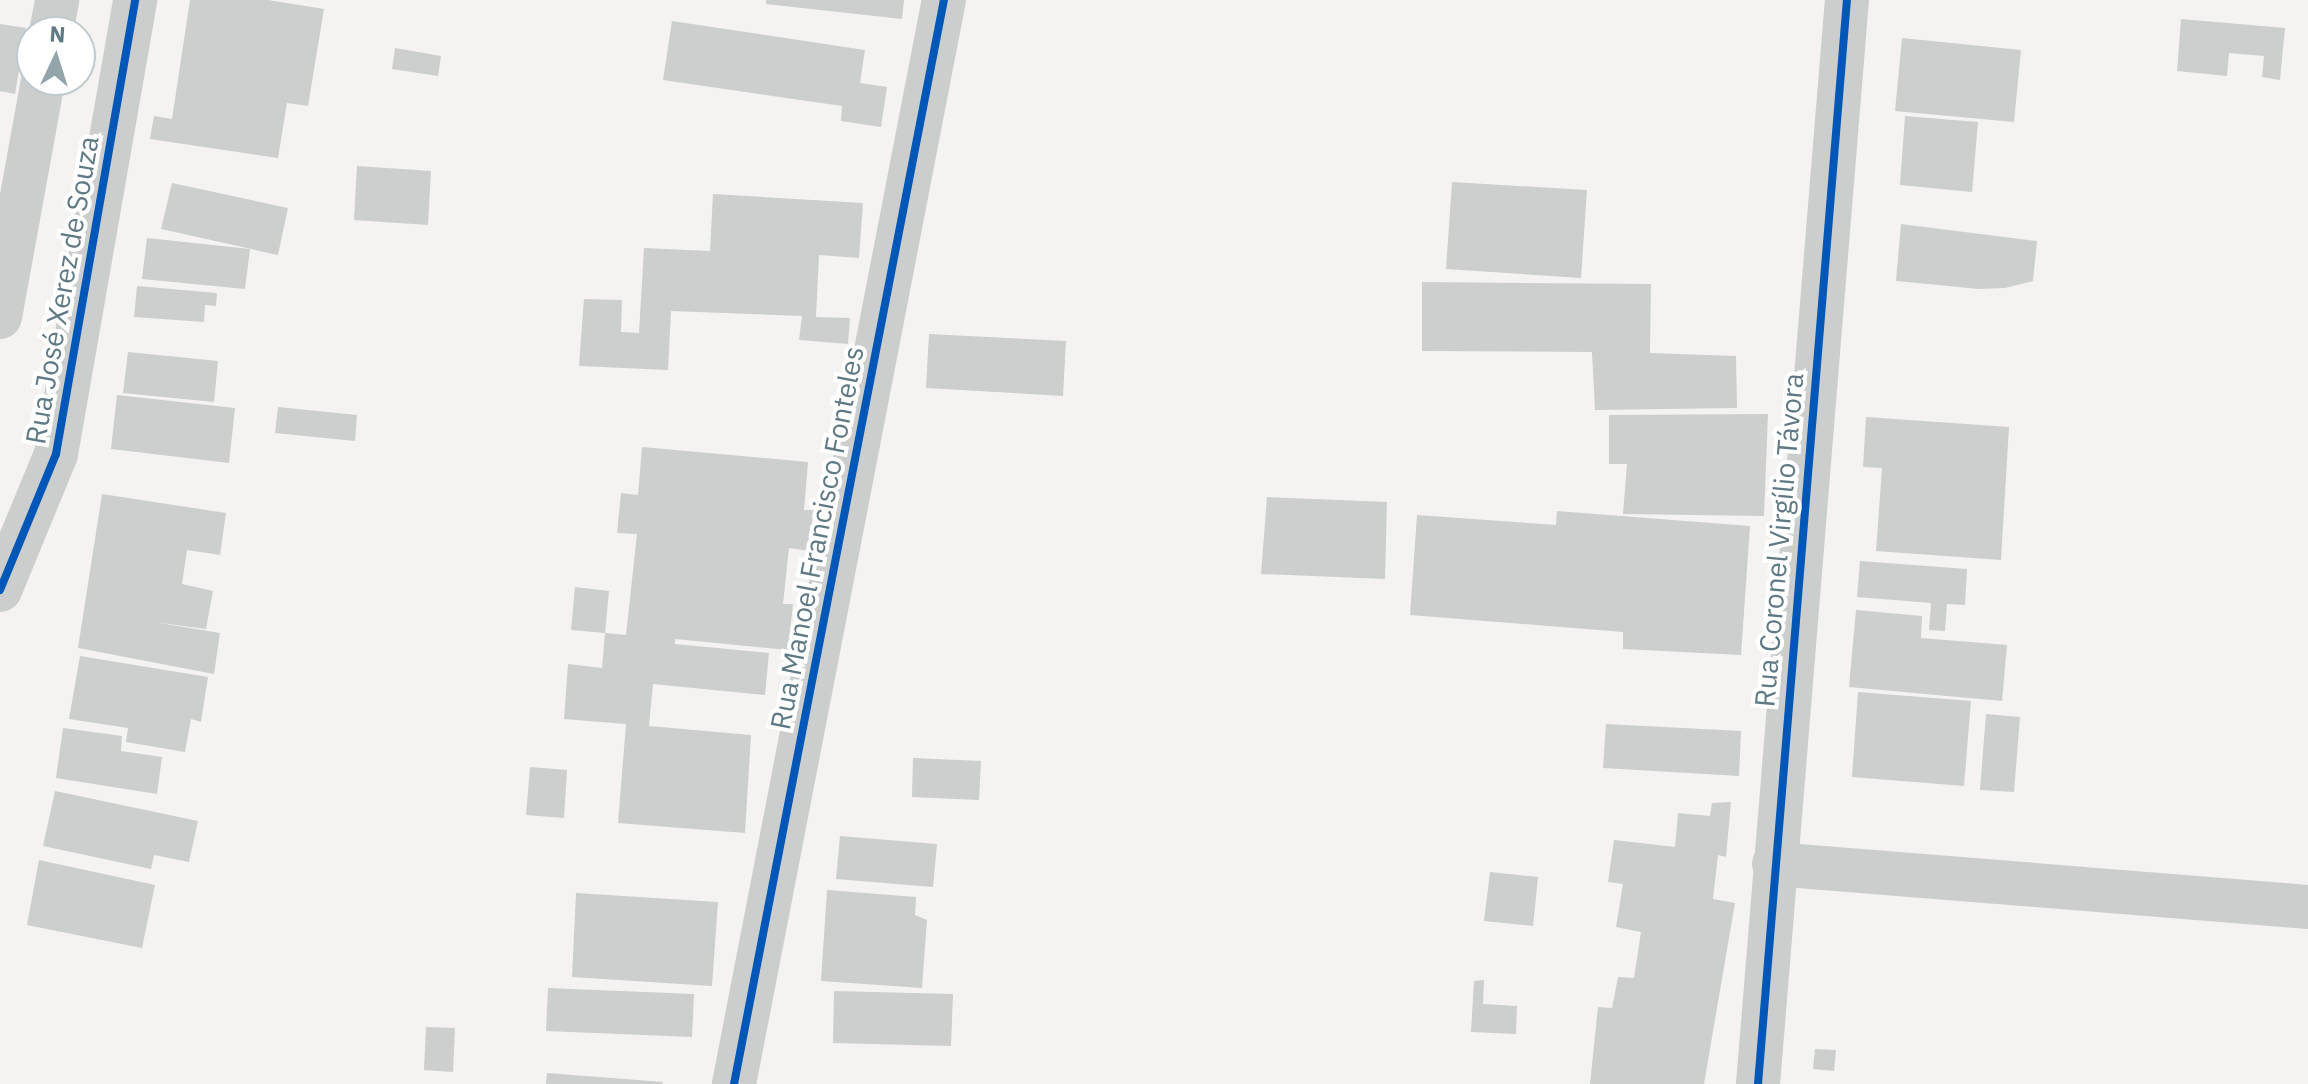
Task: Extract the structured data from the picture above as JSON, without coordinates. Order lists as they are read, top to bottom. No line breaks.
{"streets":{"street":["Rua José Xerez de Souza","Rua Manoel Francisco Fonteles","Rua Coronel Virgílio Távora"]},"north":"top"}
